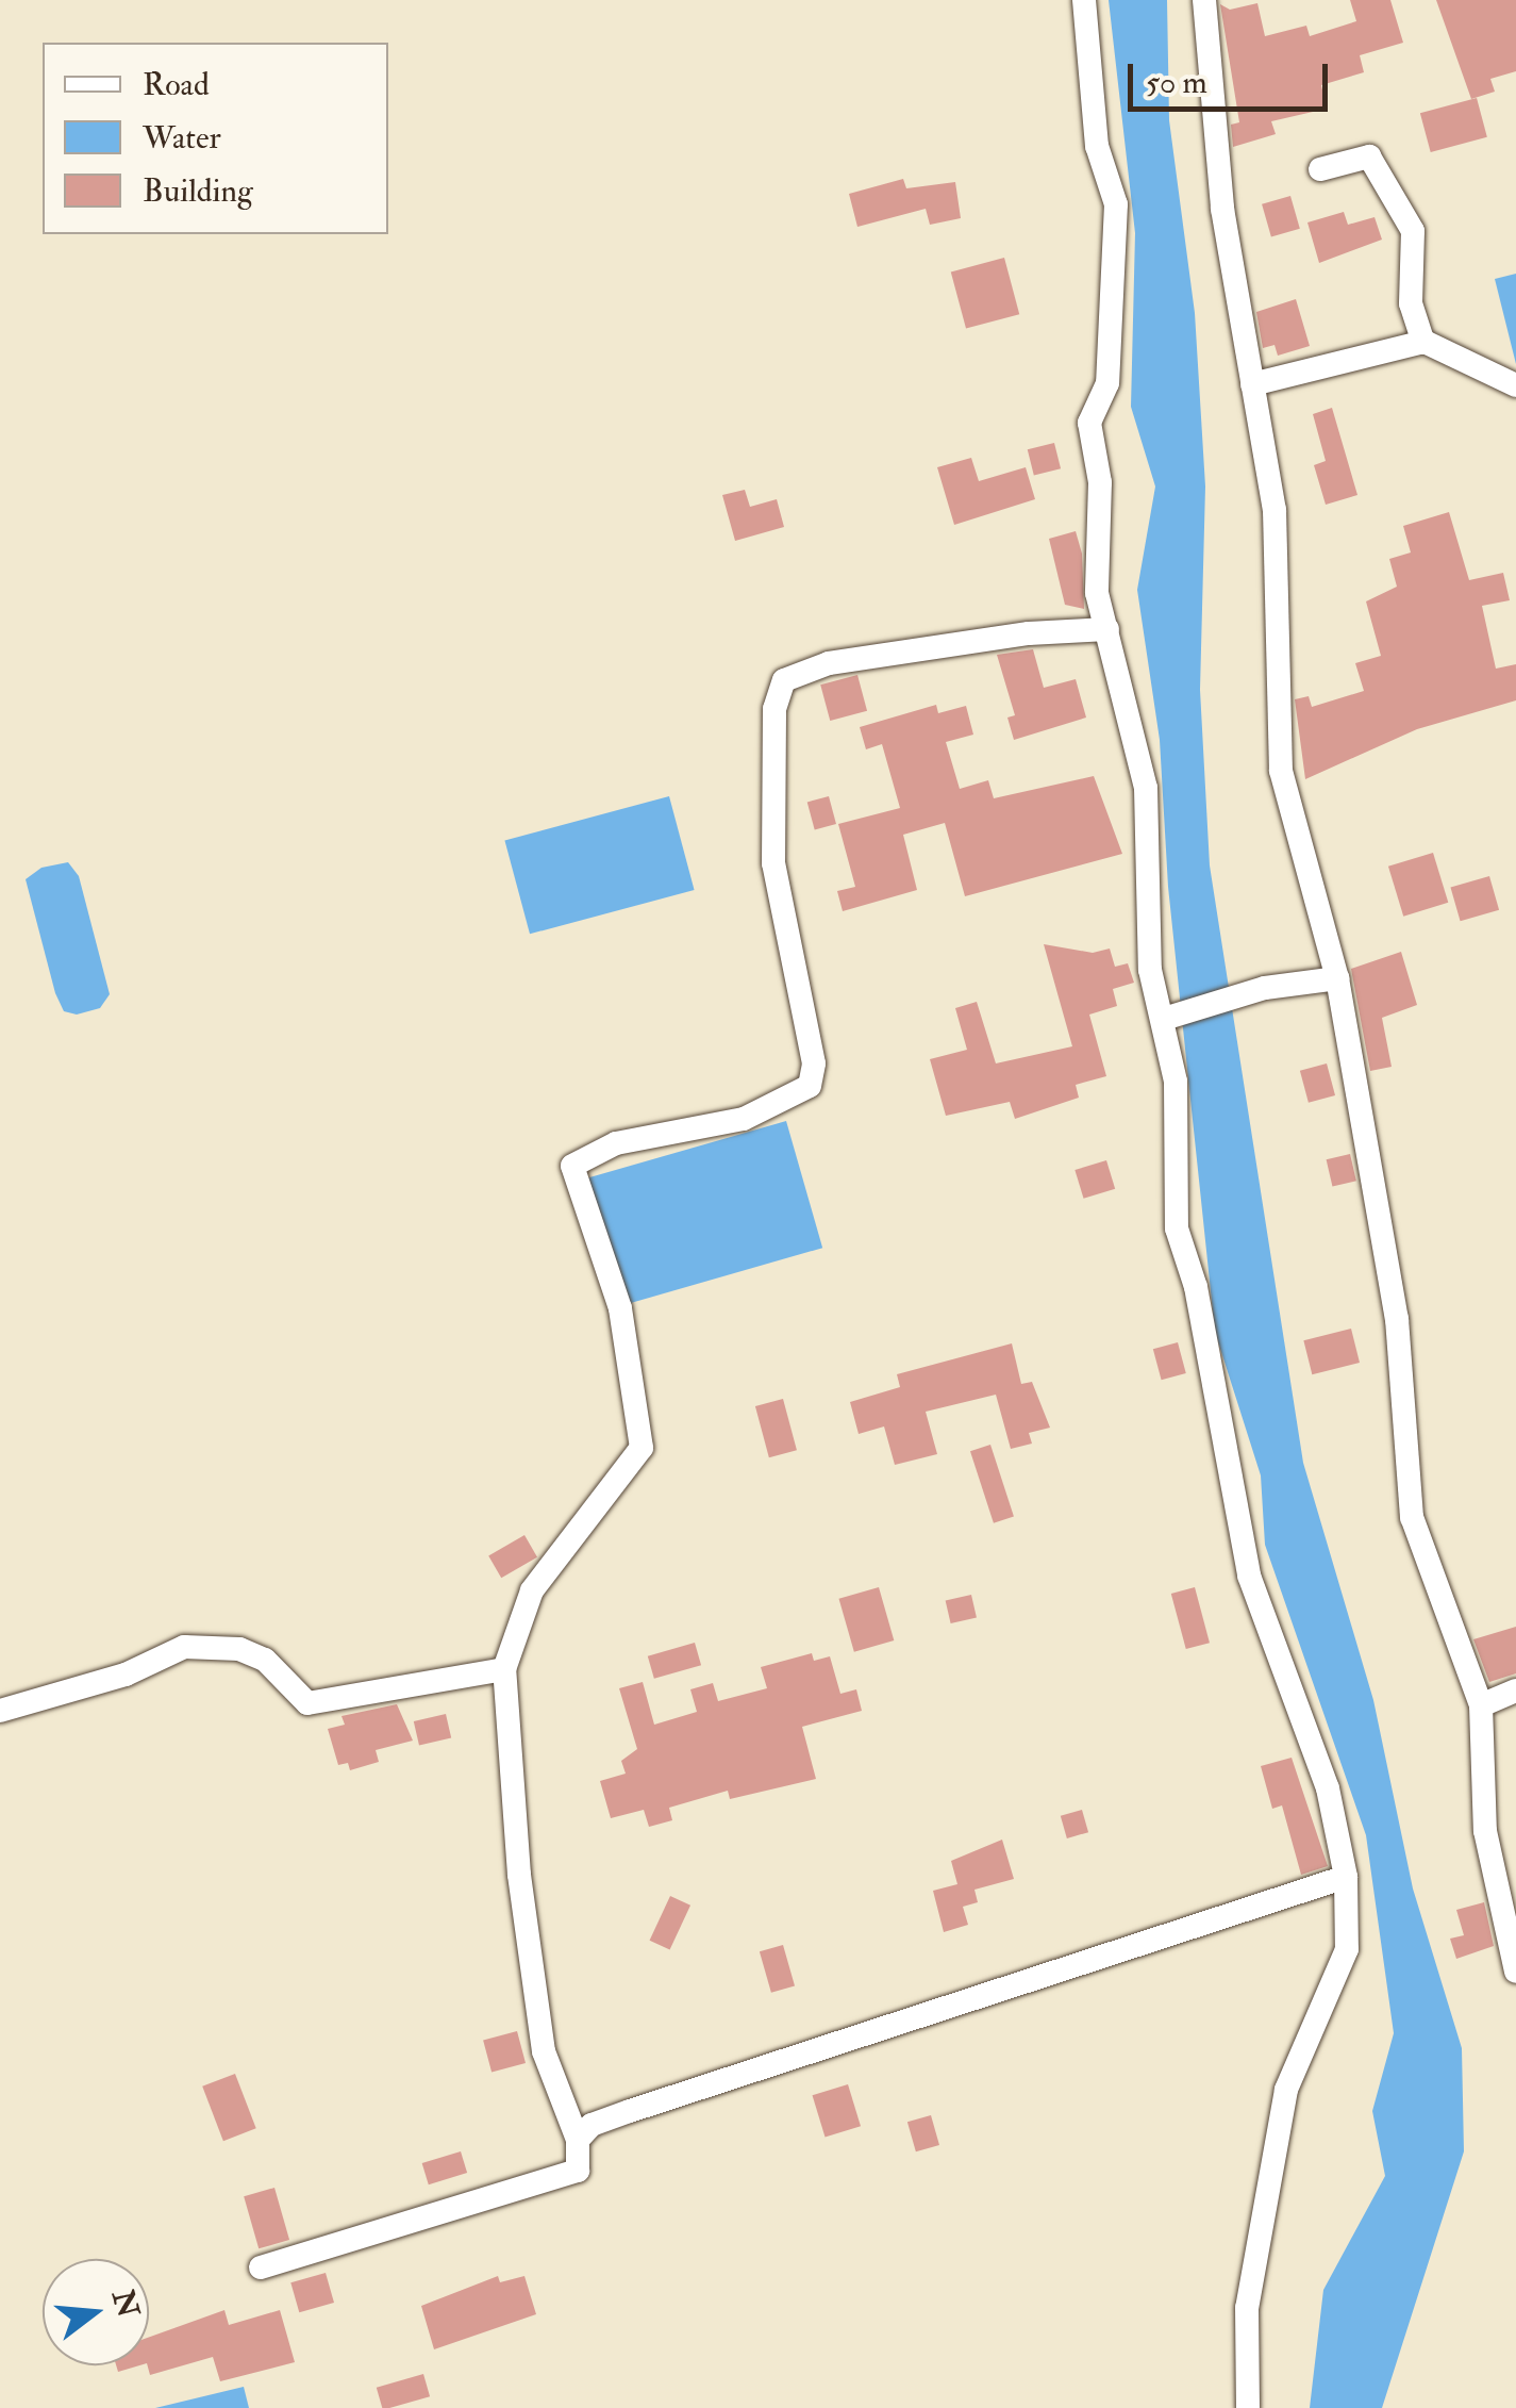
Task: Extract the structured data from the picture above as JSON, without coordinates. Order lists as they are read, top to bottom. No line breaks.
{"legend":["Road","Water","Building"],"scale_bar":"50 m","north":"right"}
